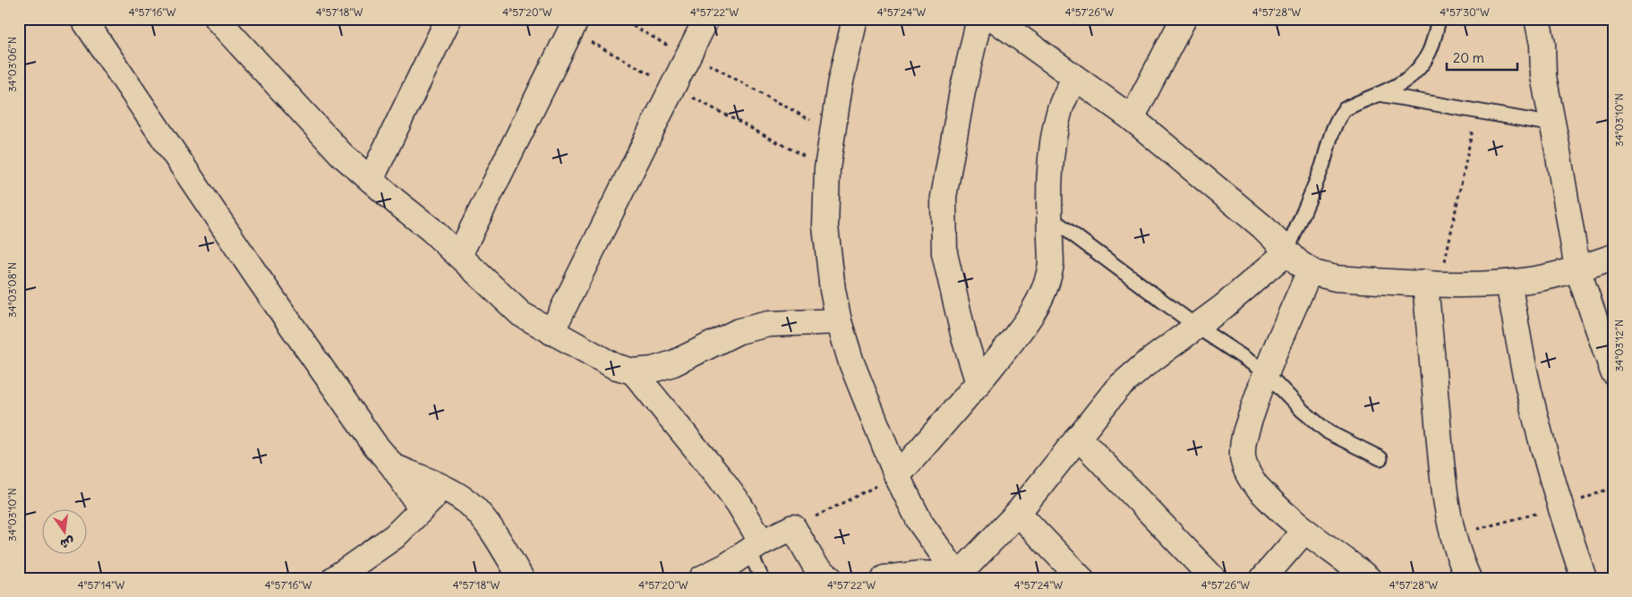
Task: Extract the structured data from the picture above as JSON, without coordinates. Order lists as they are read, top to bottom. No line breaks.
{"scale_bar":"20 m","north":"bottom","coordinates":["4°57'16\"W","4°57'18\"W","4°57'20\"W","4°57'22\"W","4°57'24\"W","4°57'26\"W","4°57'28\"W","4°57'30\"W","34°03'06\"N","34°03'10\"N","34°03'08\"N","34°03'12\"N","4°57'14\"W"]}
